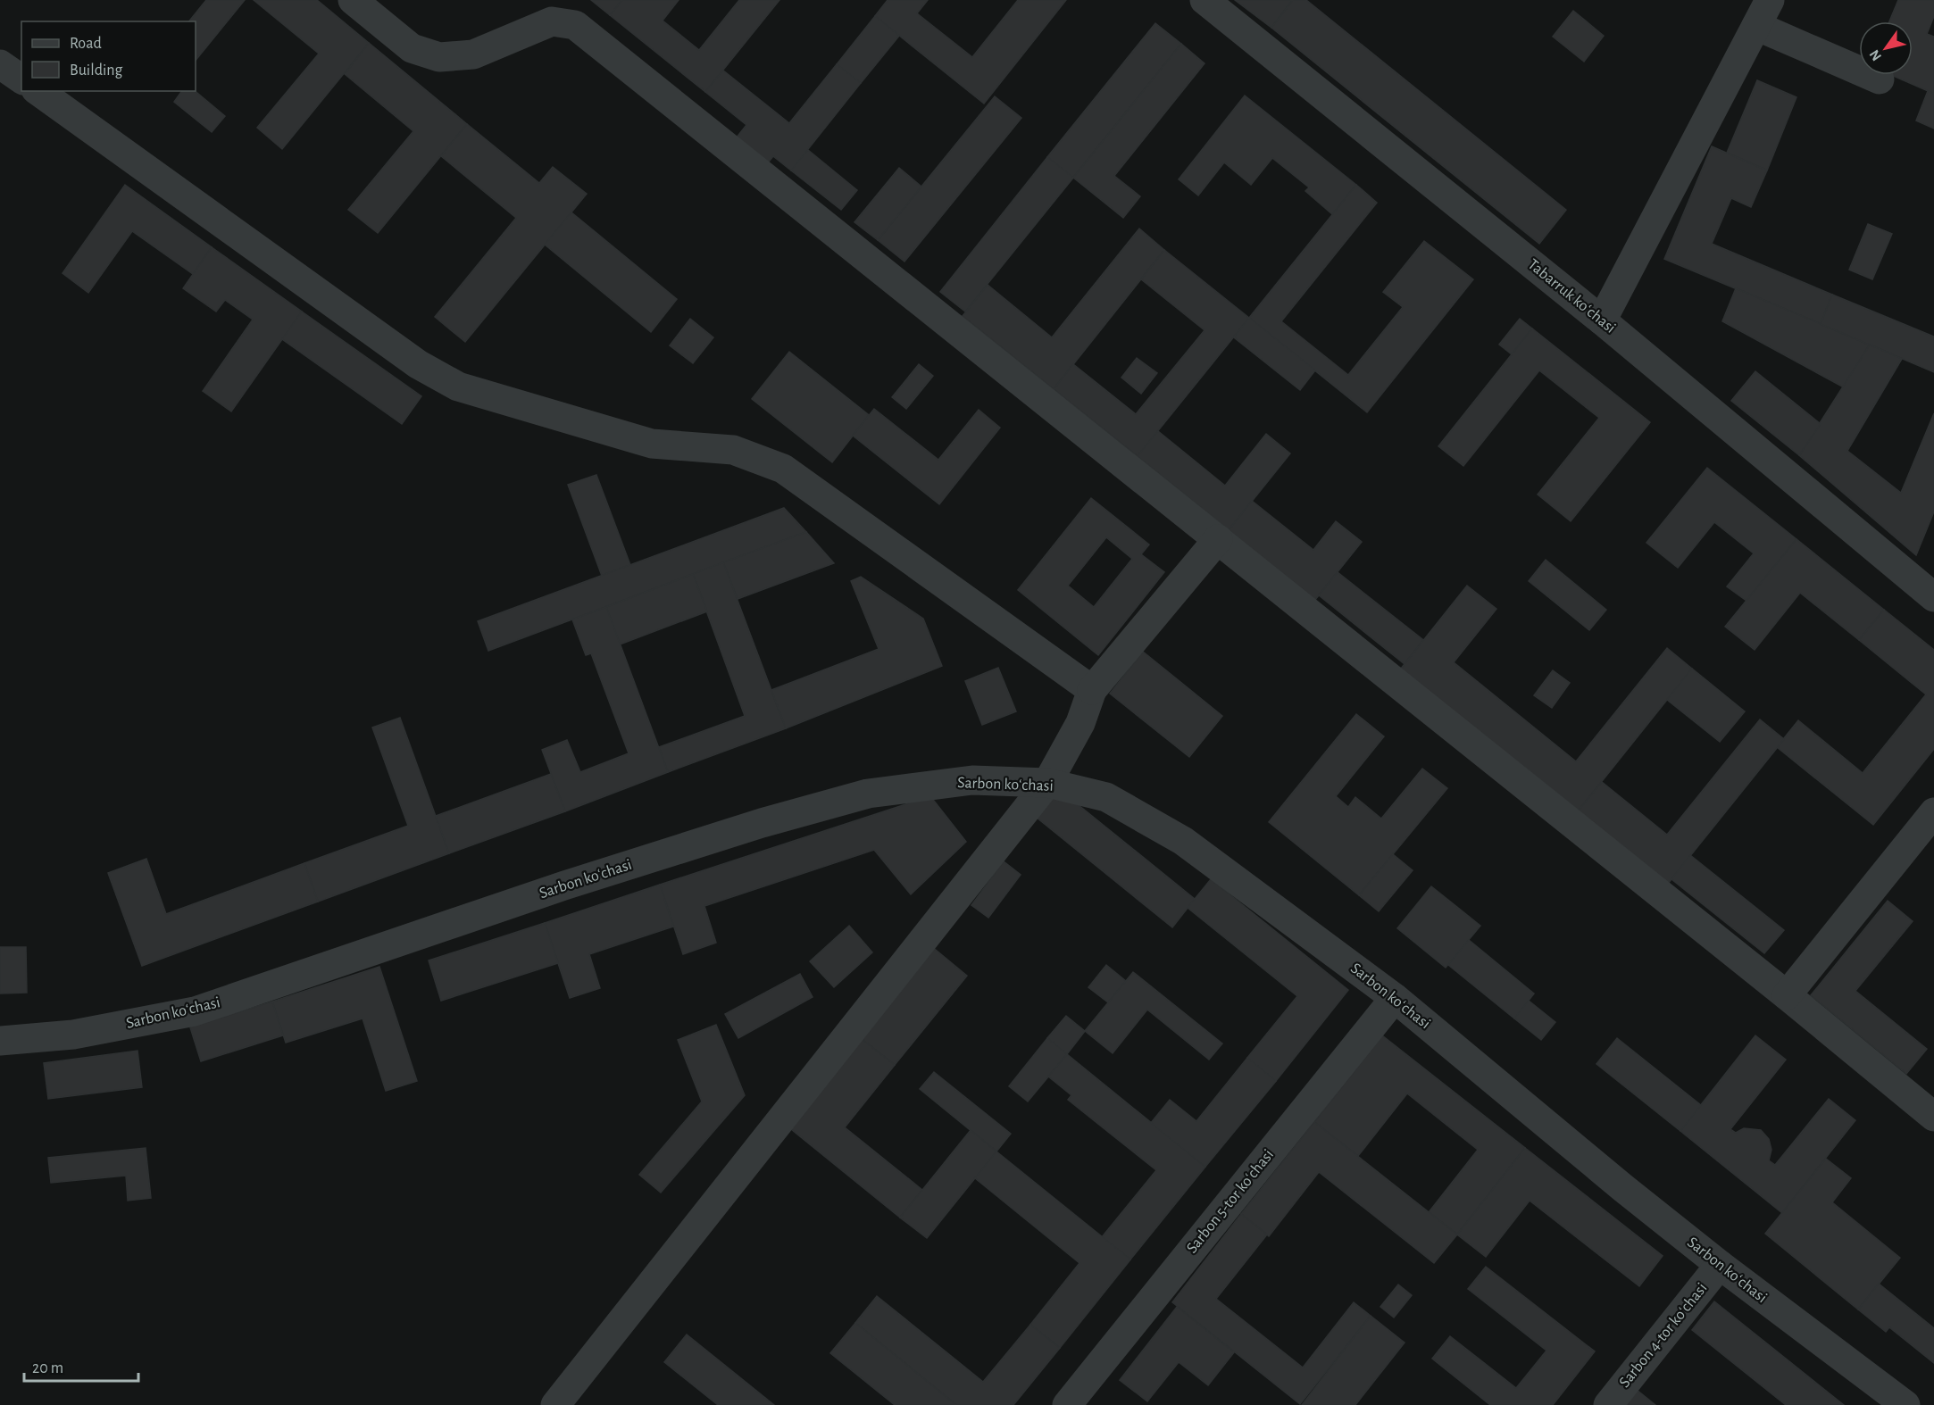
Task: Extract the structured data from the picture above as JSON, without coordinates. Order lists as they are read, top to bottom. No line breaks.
{"streets":{"street":["Tabarruk koʻchasi","Sarbon koʻchasi","Sarbon 5-tor koʻchasi","Sarbon 4-tor koʻchasi"]},"crossings":[["Sarbon koʻchasi","Sarbon 5-tor koʻchasi"],["Sarbon koʻchasi","Sarbon 4-tor koʻchasi"]],"legend":["Road","Building"],"scale_bar":"20 m","north":"bottom left"}
